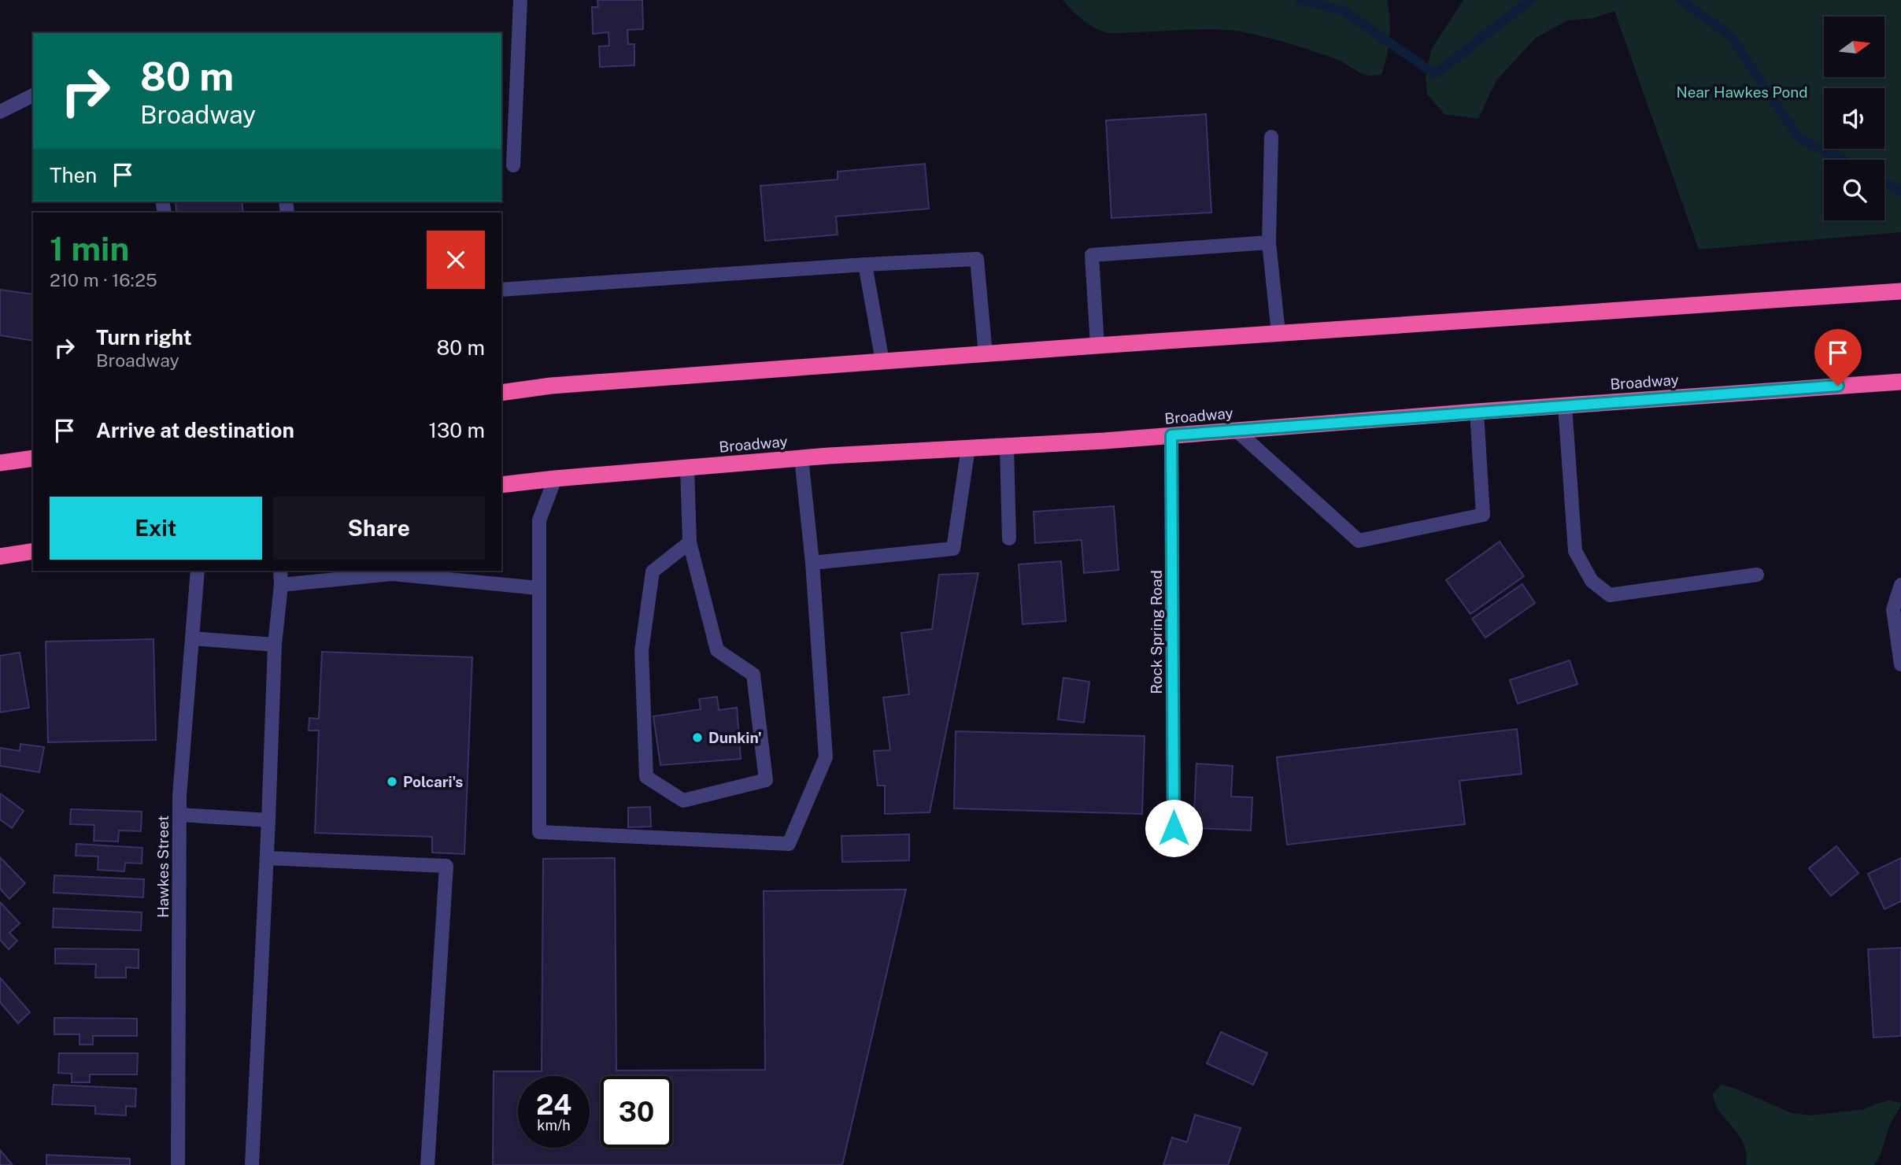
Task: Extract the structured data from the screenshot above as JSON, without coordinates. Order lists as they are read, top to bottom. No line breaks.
{"streets":{"highway":["Broadway"],"street":["Rock Spring Road","Hawkes Street"]},"crossings":[["Broadway","Rock Spring Road"]],"parks":["Near Hawkes Pond"],"places":["Dunkin'","Polcari's"],"north":"right","page":{"turn":["80 m","Broadway"],"then":"Then","heading":["1 min","210 m · 16:25"],"list":[{"name":"Turn right","note":"Broadway","value":"80 m"},{"name":"Arrive at destination","value":"130 m"}],"buttons":["Exit","Share"],"speed":"24 km/h","limit":"30"}}
